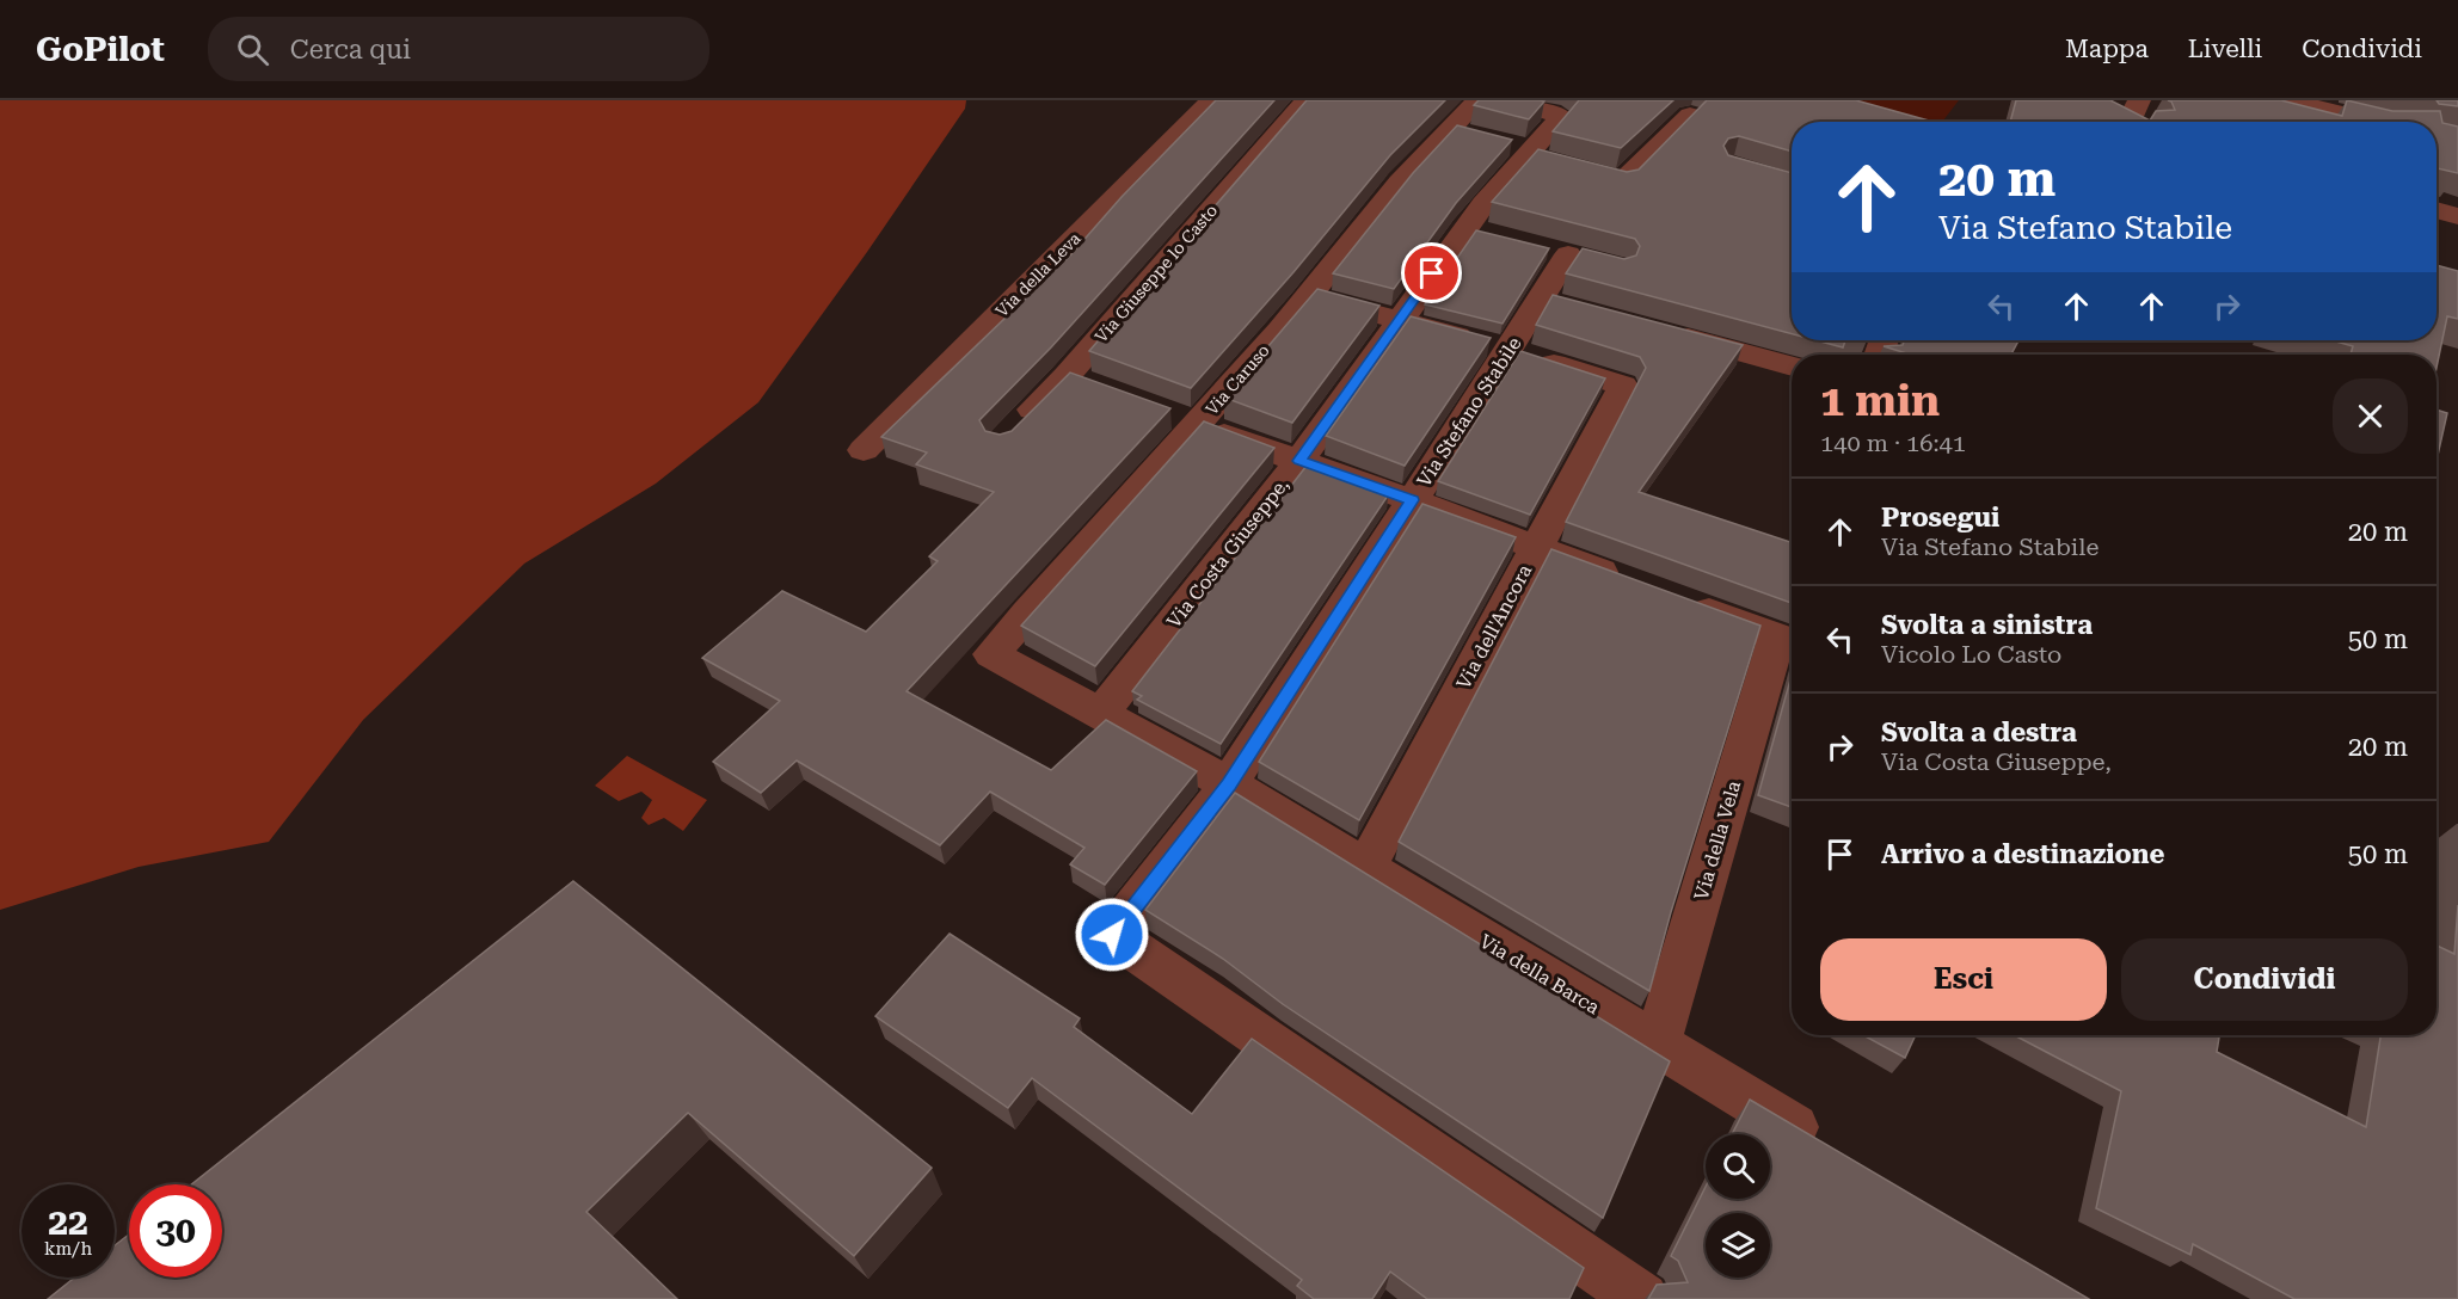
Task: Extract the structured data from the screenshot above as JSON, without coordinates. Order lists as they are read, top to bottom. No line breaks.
{"streets":{"street":["Via Giuseppe lo Casto","Via della Leva","Via Caruso","Via Stefano Stabile","Via Costa Giuseppe,","Via dell'Ancora","Via della Vela","Via della Barca"]},"crossings":[["Via Caruso","Via della Barca"],["Via Stefano Stabile","Via dell'Ancora"],["Via Stefano Stabile","Via della Barca"],["Via Costa Giuseppe,","Via della Barca"],["Via dell'Ancora","Via della Barca"],["Via della Vela","Via della Barca"]],"page":{"header":"GoPilot","search":"Cerca qui","nav":["Mappa","Livelli","Condividi"],"turn":["20 m","Via Stefano Stabile"],"heading":["1 min","140 m · 16:41"],"list":[{"name":"Prosegui","note":"Via Stefano Stabile","value":"20 m"},{"name":"Svolta a sinistra","note":"Vicolo Lo Casto","value":"50 m"},{"name":"Svolta a destra","note":"Via Costa Giuseppe,","value":"20 m"},{"name":"Arrivo a destinazione","value":"50 m"}],"buttons":["Esci","Condividi"],"speed":"22 km/h","limit":"30"}}
